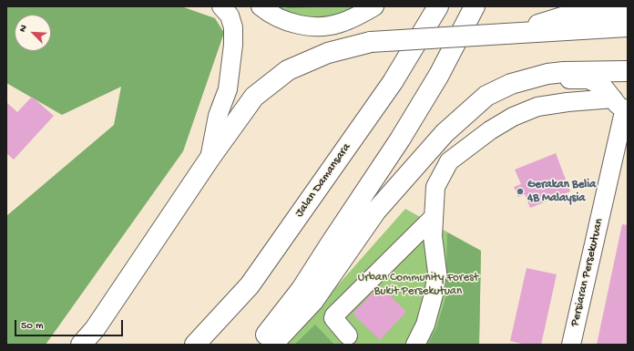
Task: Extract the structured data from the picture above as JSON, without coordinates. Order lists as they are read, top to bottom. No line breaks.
{"streets":{"main road":["Jalan Damansara"],"street":["Persiaran Persekutuan"]},"parks":["Urban Community Forest Bukit Persekutuan"],"places":["Gerakan Belia 4B Malaysia"],"scale_bar":"50 m","north":"top left"}
